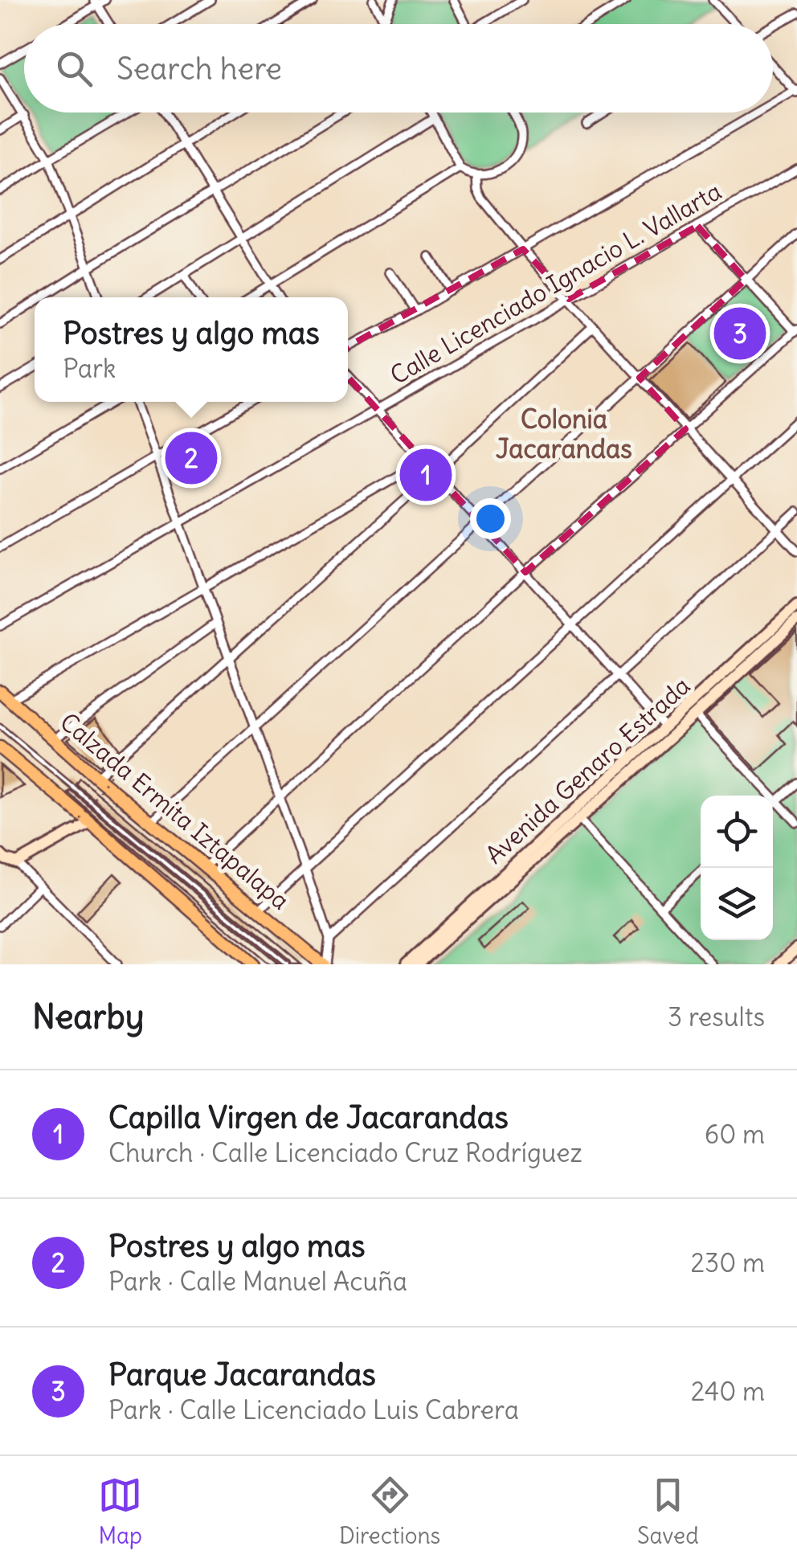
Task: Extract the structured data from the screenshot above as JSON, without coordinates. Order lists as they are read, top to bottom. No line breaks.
{"streets":{"main road":["Calzada Ermita Iztapalapa"],"street":["Calle Licenciado Ignacio L. Vallarta","Avenida Genaro Estrada"]},"districts":["Colonia Jacarandas"],"page":{"search":"Search here","popup":["Postres y algo mas","Park"],"pins":["3","2","1"],"heading":["Nearby","3 results"],"list":[{"mark":"1","name":"Capilla Virgen de Jacarandas","note":"Church · Calle Licenciado Cruz Rodríguez","value":"60 m"},{"mark":"2","name":"Postres y algo mas","note":"Park · Calle Manuel Acuña","value":"230 m"},{"mark":"3","name":"Parque Jacarandas","note":"Park · Calle Licenciado Luis Cabrera","value":"240 m"}],"nav":["Map","Directions","Saved"]}}
